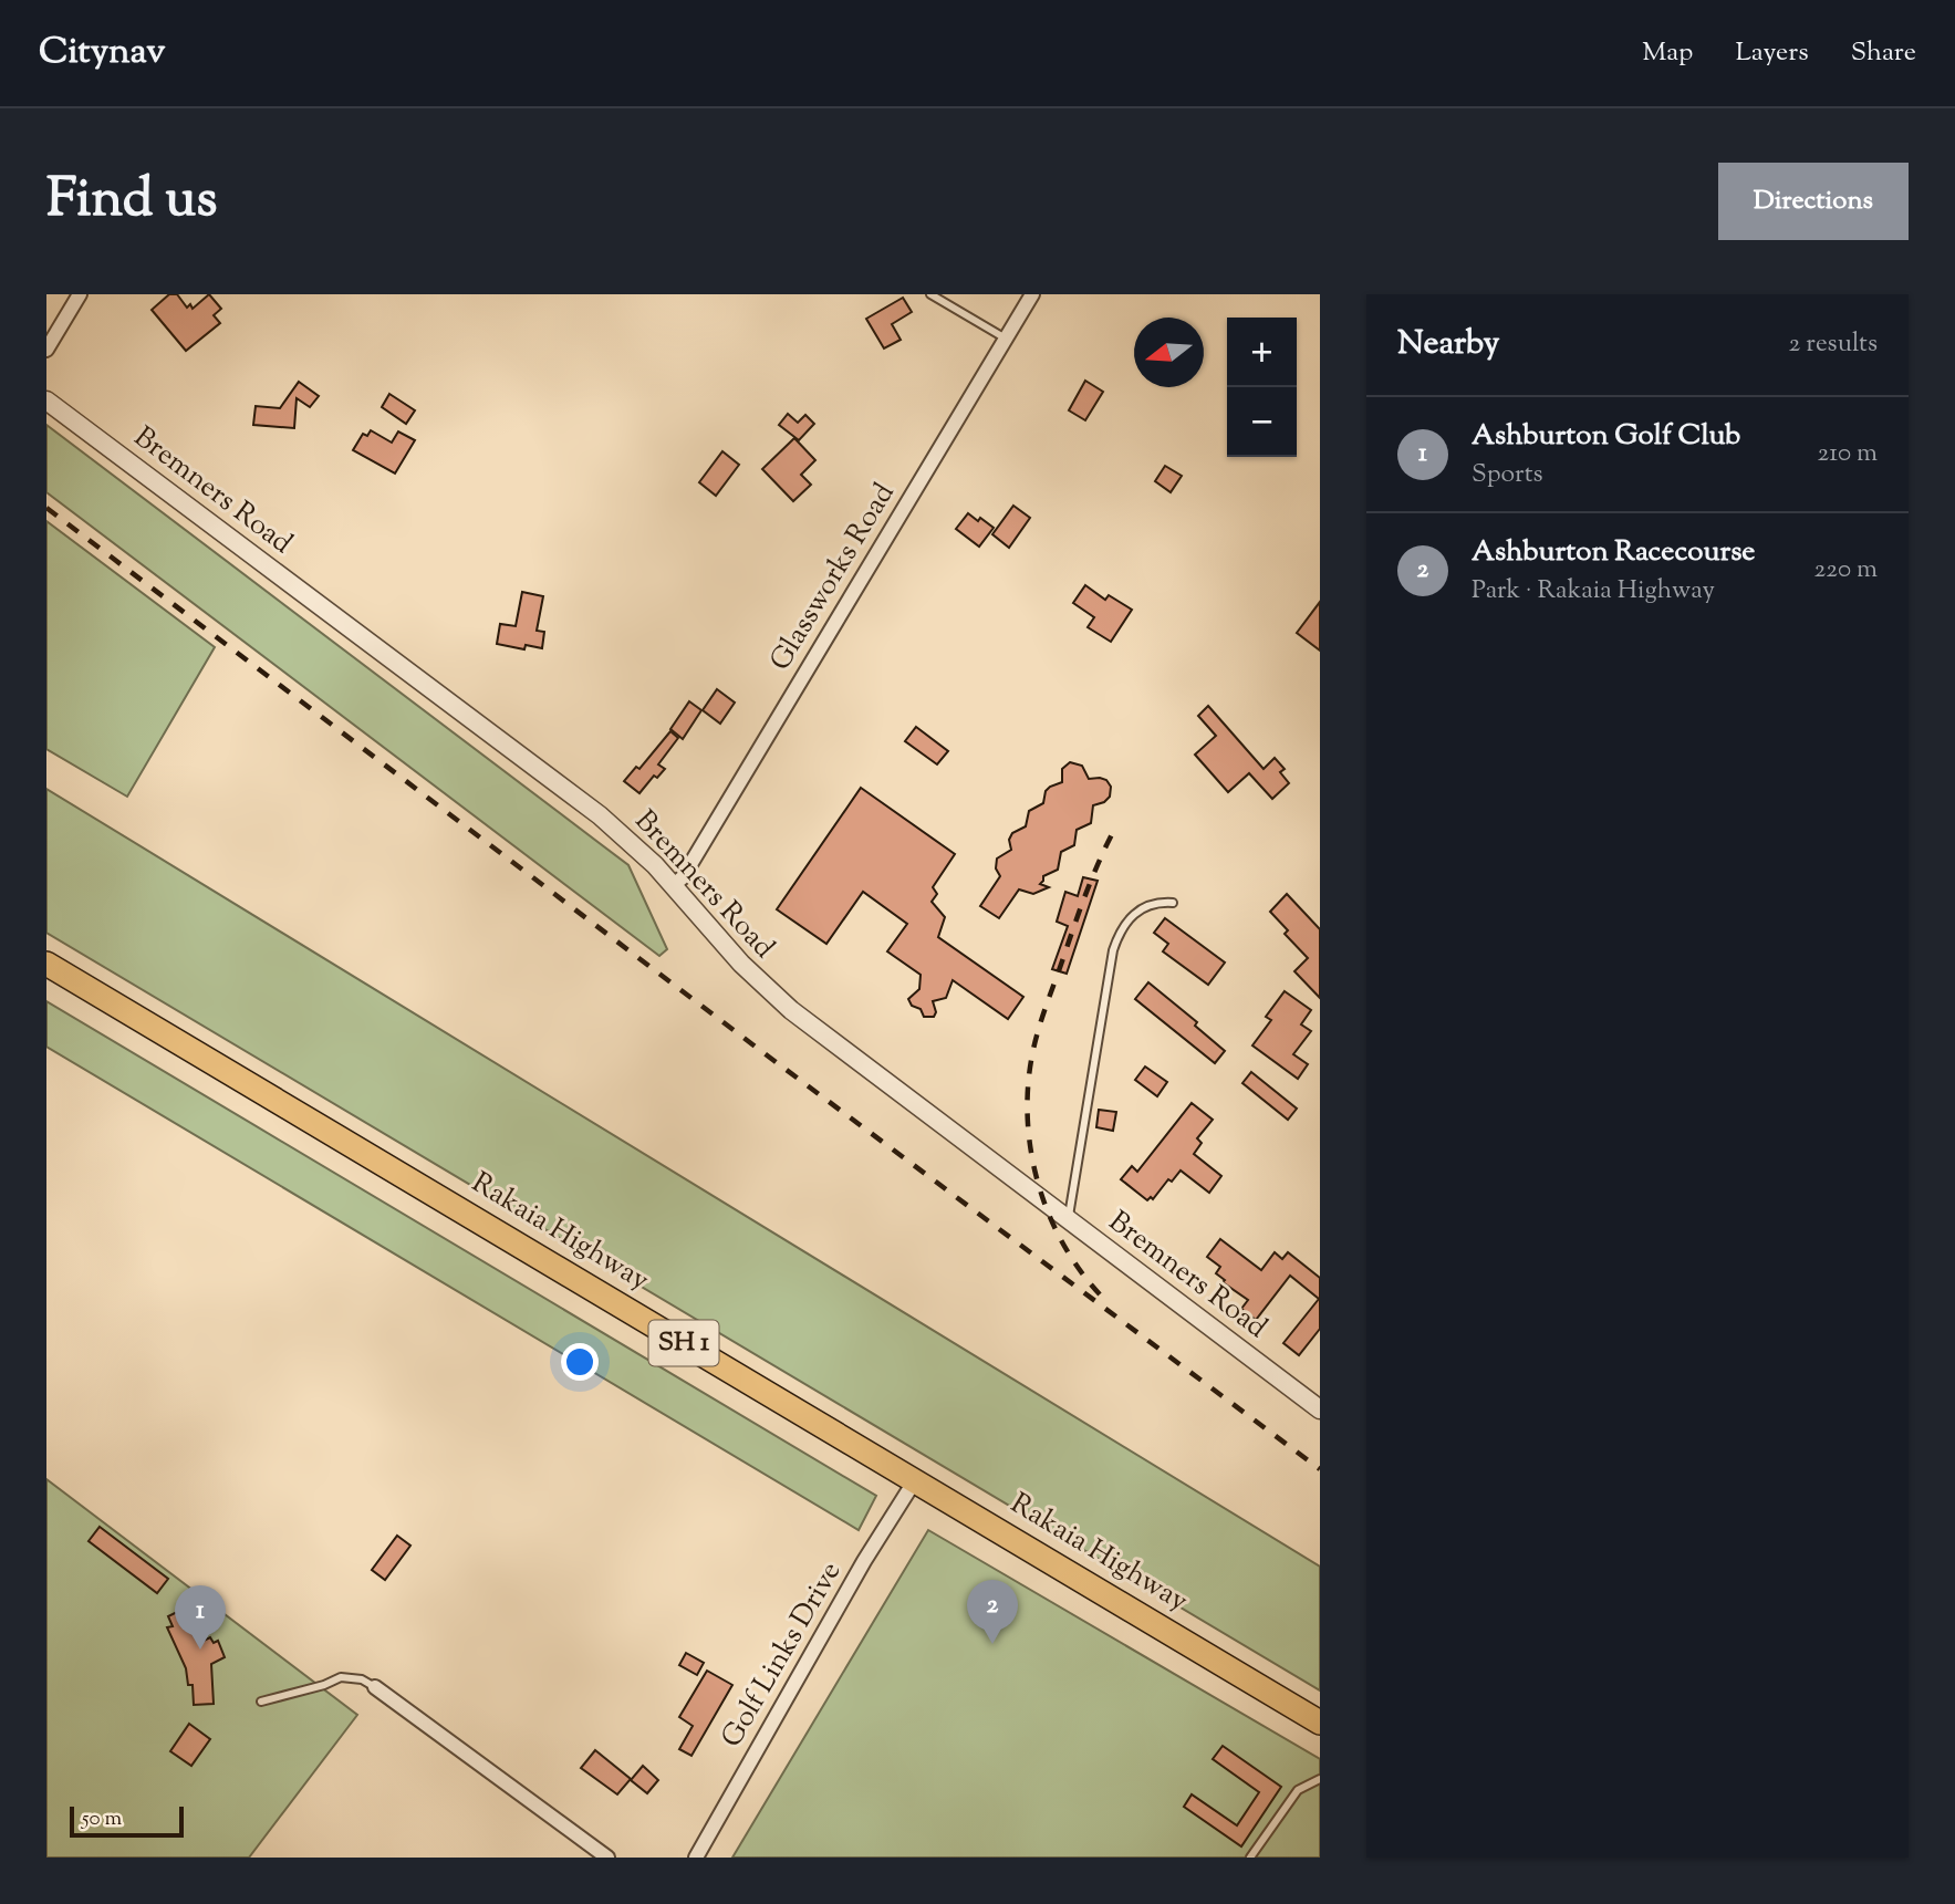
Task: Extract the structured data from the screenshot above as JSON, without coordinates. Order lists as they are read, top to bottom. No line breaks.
{"streets":{"highway":["Rakaia Highway","SH 1"],"street":["Bremners Road","Glassworks Road","Golf Links Drive"]},"crossings":[["Bremners Road","Glassworks Road"],["Rakaia Highway","Golf Links Drive"]],"scale_bar":"50 m","north":"left","page":{"header":"Citynav","nav":["Map","Layers","Share"],"title":"Find us","buttons":"Directions","heading":["Nearby","2 results"],"map_buttons":["+","−"],"list":[{"mark":"1","name":"Ashburton Golf Club","note":"Sports","value":"210 m"},{"mark":"2","name":"Ashburton Racecourse","note":"Park · Rakaia Highway","value":"220 m"}],"pins":["2","1"],"scale":"50 m"}}
